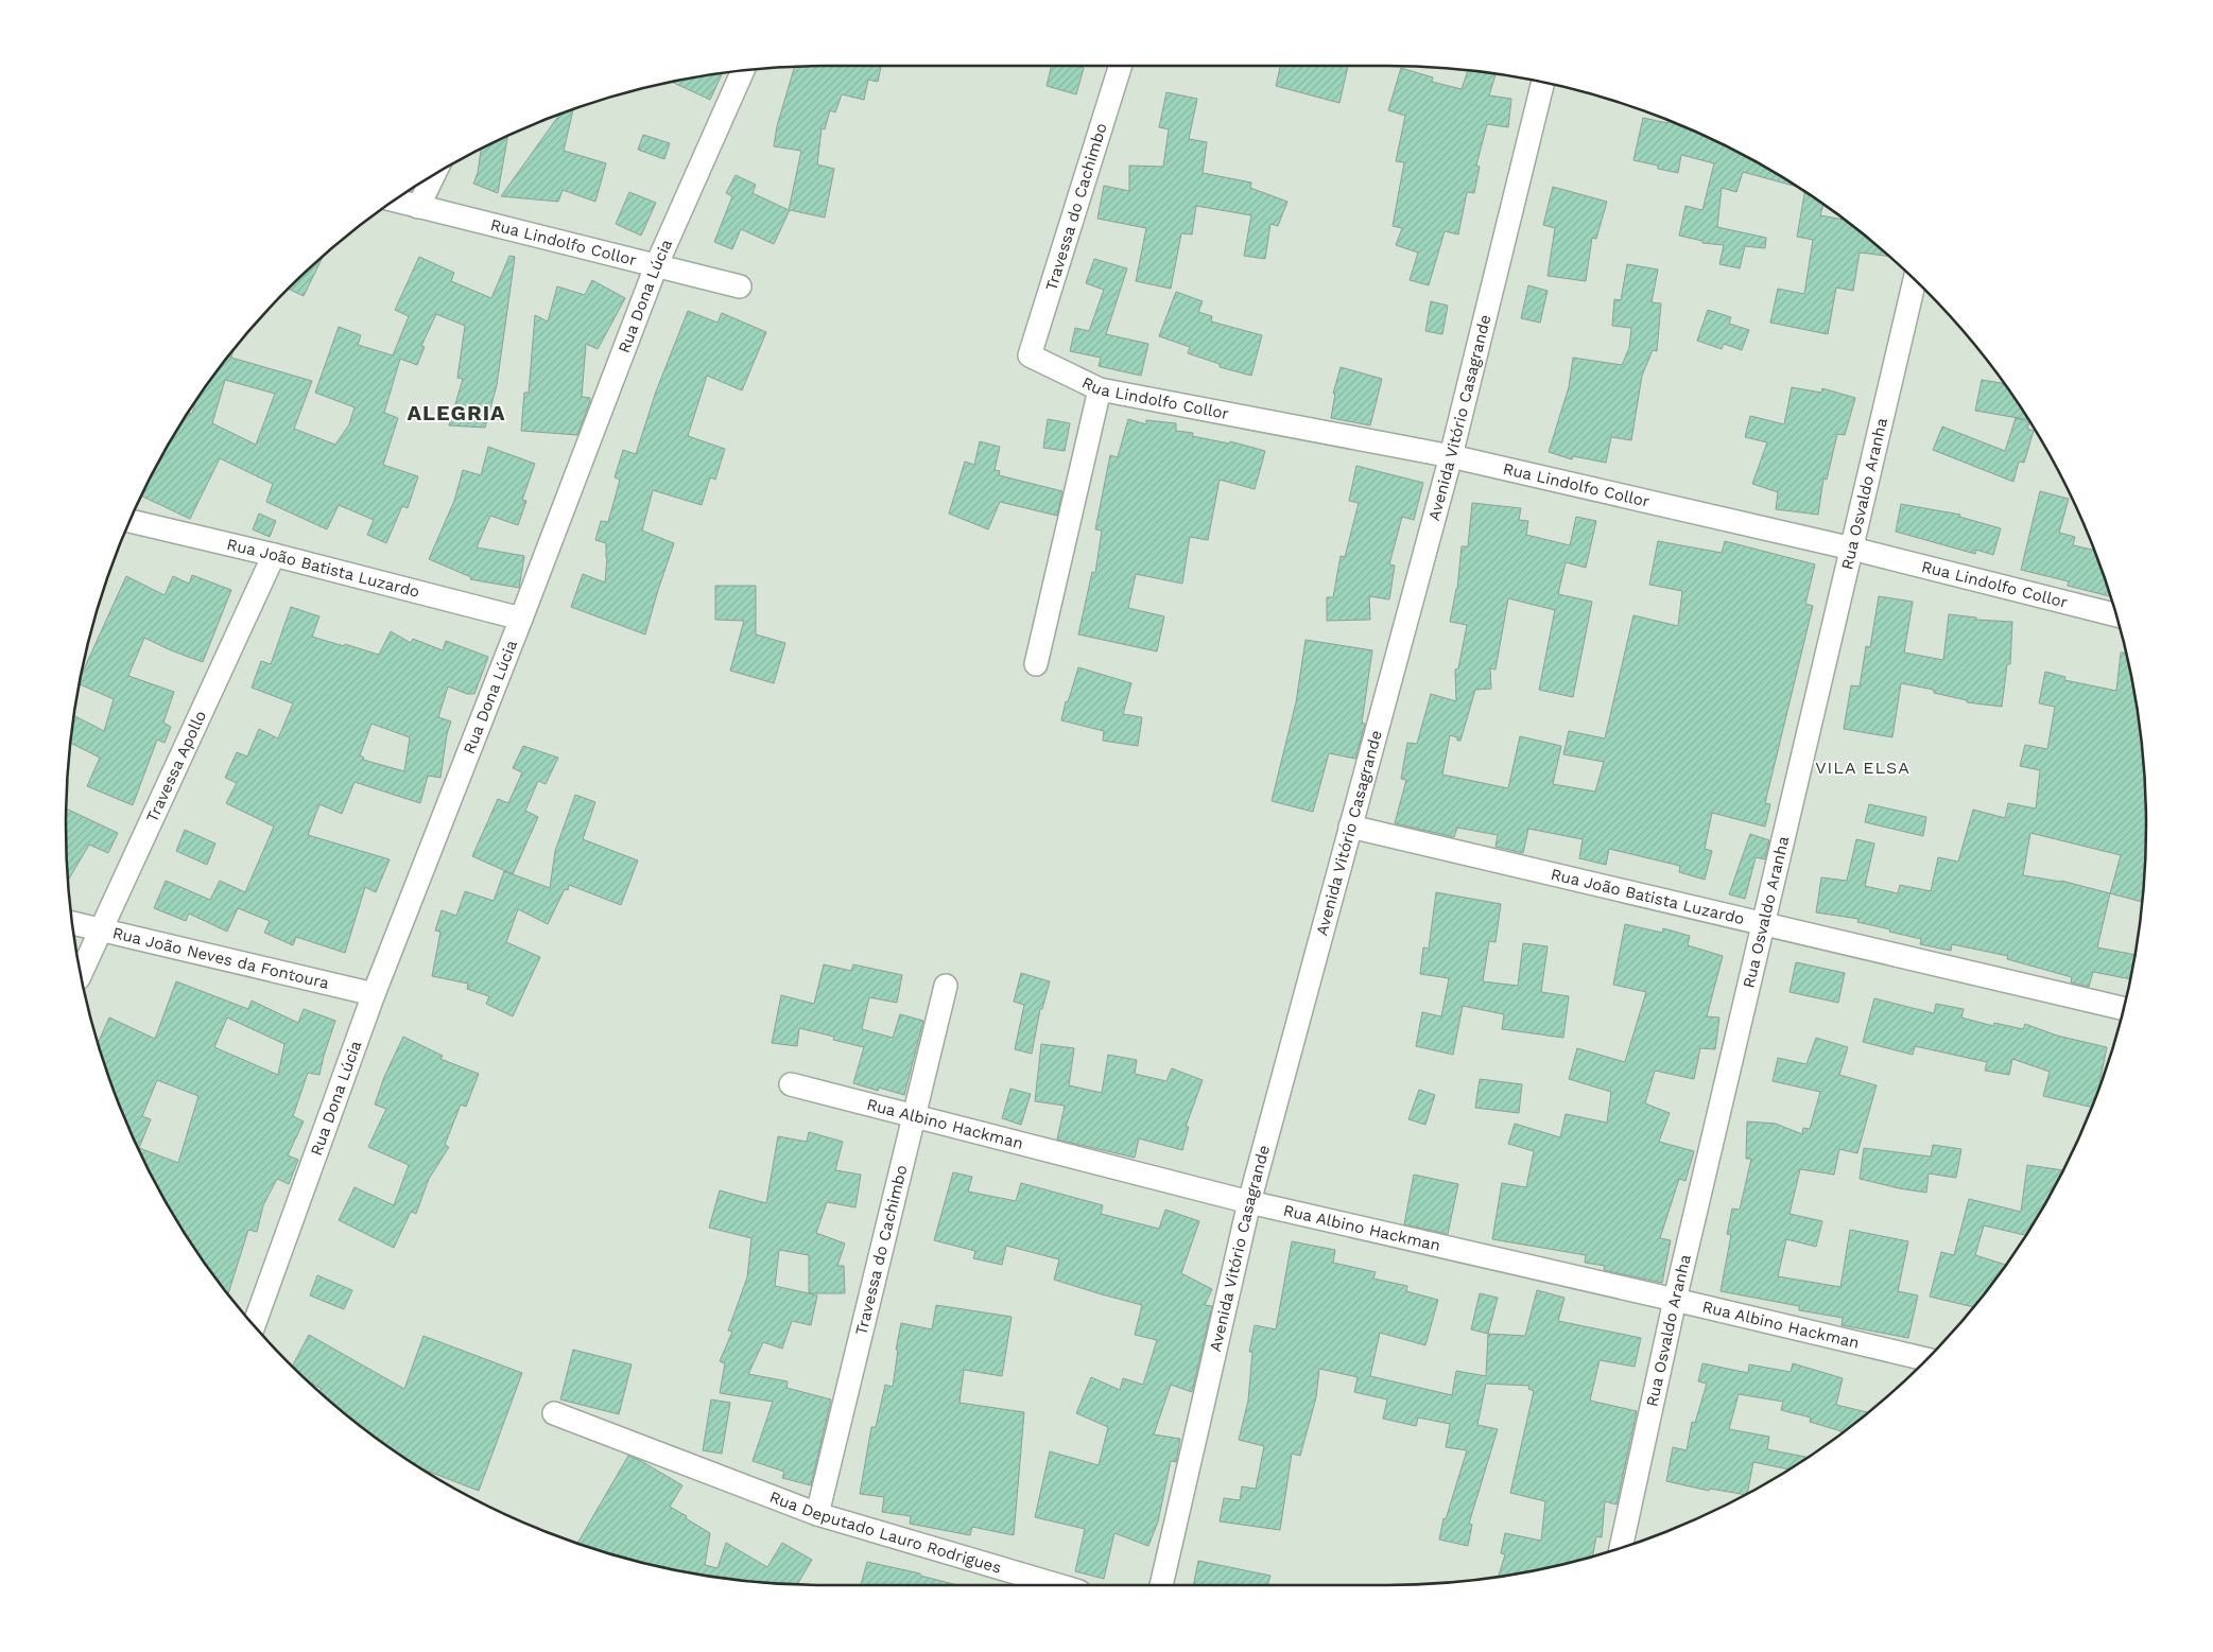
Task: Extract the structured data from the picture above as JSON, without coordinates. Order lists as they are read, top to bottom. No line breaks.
{"streets":{"street":["Travessa do Cachimbo","Rua Lindolfo Collor","Rua Dona Lúcia","Avenida Vitório Casagrande","Rua Osvaldo Aranha","Rua João Batista Luzardo","Travessa Apollo","Rua João Neves da Fontoura","Rua Albino Hackman","Rua Deputado Lauro Rodrigues"]},"crossings":[["Travessa do Cachimbo","Rua Lindolfo Collor"],["Travessa do Cachimbo","Rua Albino Hackman"],["Travessa do Cachimbo","Rua Deputado Lauro Rodrigues"],["Rua Lindolfo Collor","Rua Dona Lúcia"],["Rua Lindolfo Collor","Avenida Vitório Casagrande"],["Rua Lindolfo Collor","Rua Osvaldo Aranha"],["Rua Dona Lúcia","Rua João Batista Luzardo"],["Rua Dona Lúcia","Rua João Neves da Fontoura"],["Avenida Vitório Casagrande","Rua João Batista Luzardo"],["Avenida Vitório Casagrande","Rua Albino Hackman"],["Rua Osvaldo Aranha","Rua João Batista Luzardo"],["Rua Osvaldo Aranha","Rua Albino Hackman"],["Rua João Batista Luzardo","Travessa Apollo"],["Travessa Apollo","Rua João Neves da Fontoura"]],"districts":["ALEGRIA","VILA ELSA"]}
